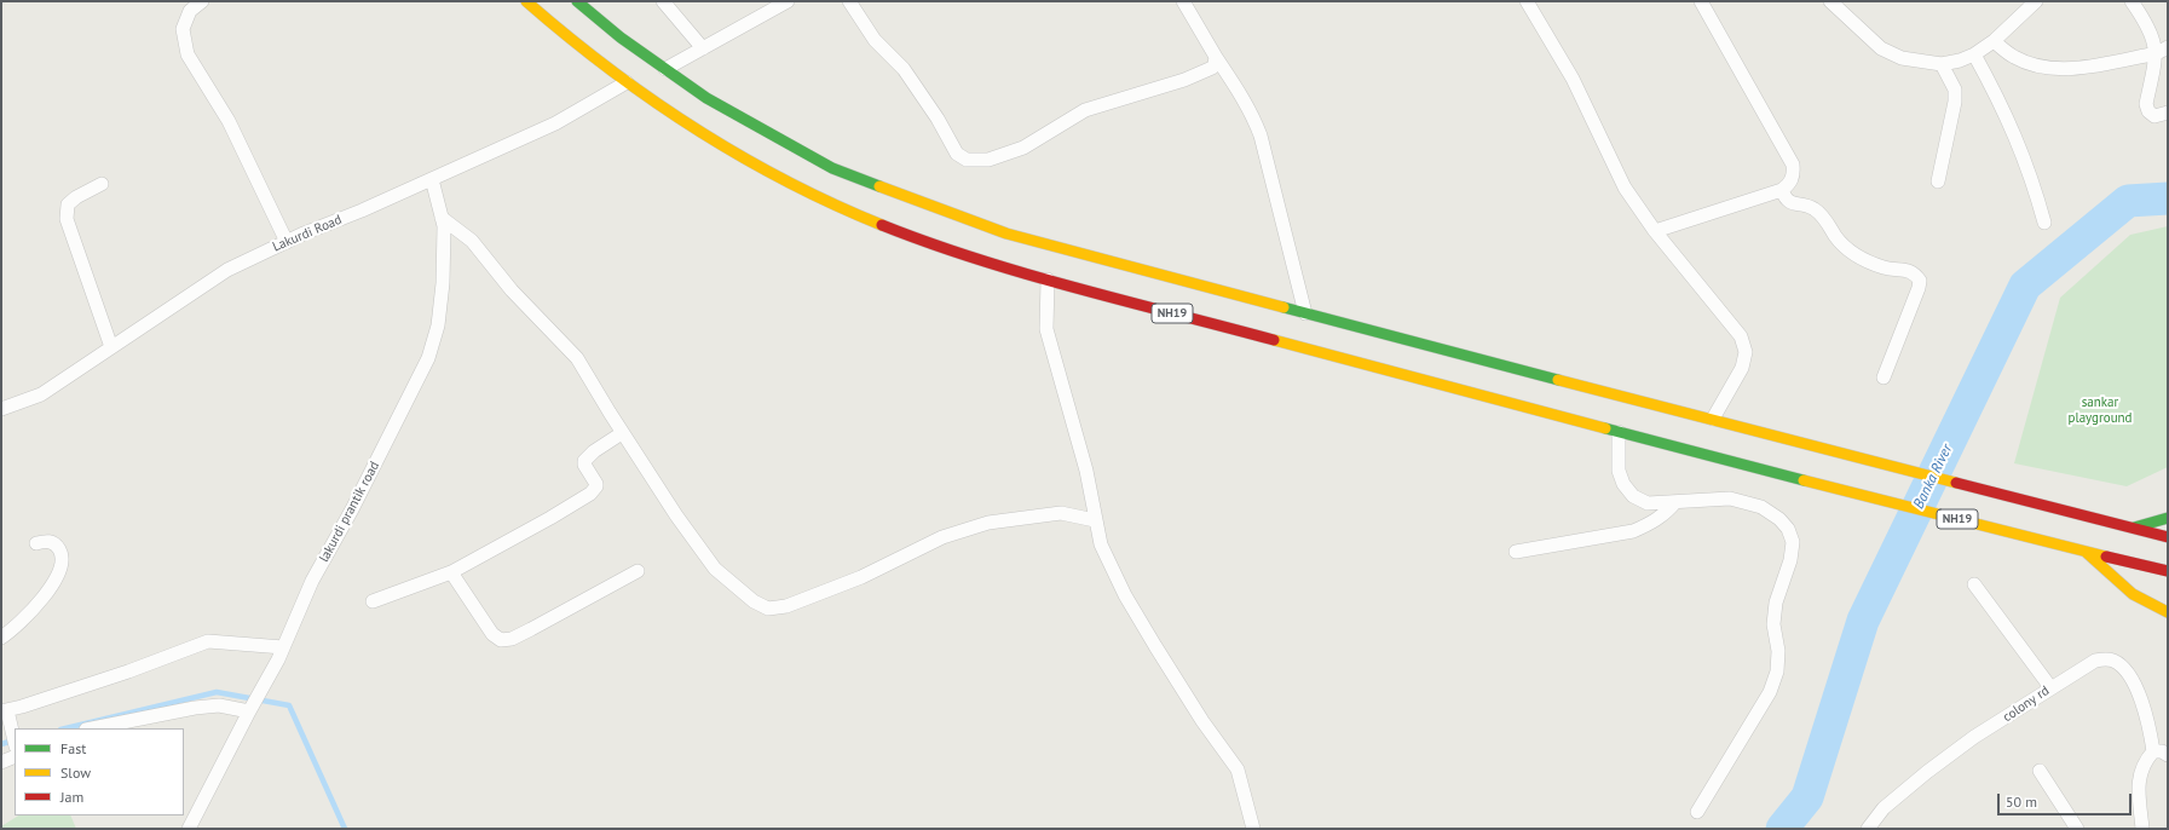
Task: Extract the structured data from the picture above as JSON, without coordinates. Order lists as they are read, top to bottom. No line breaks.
{"streets":{"main road":["NH19"],"street":["Lakurdi Road","lakurdi prantik road","colony rd"]},"crossings":[["Lakurdi Road","NH19"],["Lakurdi Road","lakurdi prantik road"]],"water":["Banka River"],"parks":["sankar playground"],"legend":["Fast","Slow","Jam"],"scale_bar":"50 m"}
